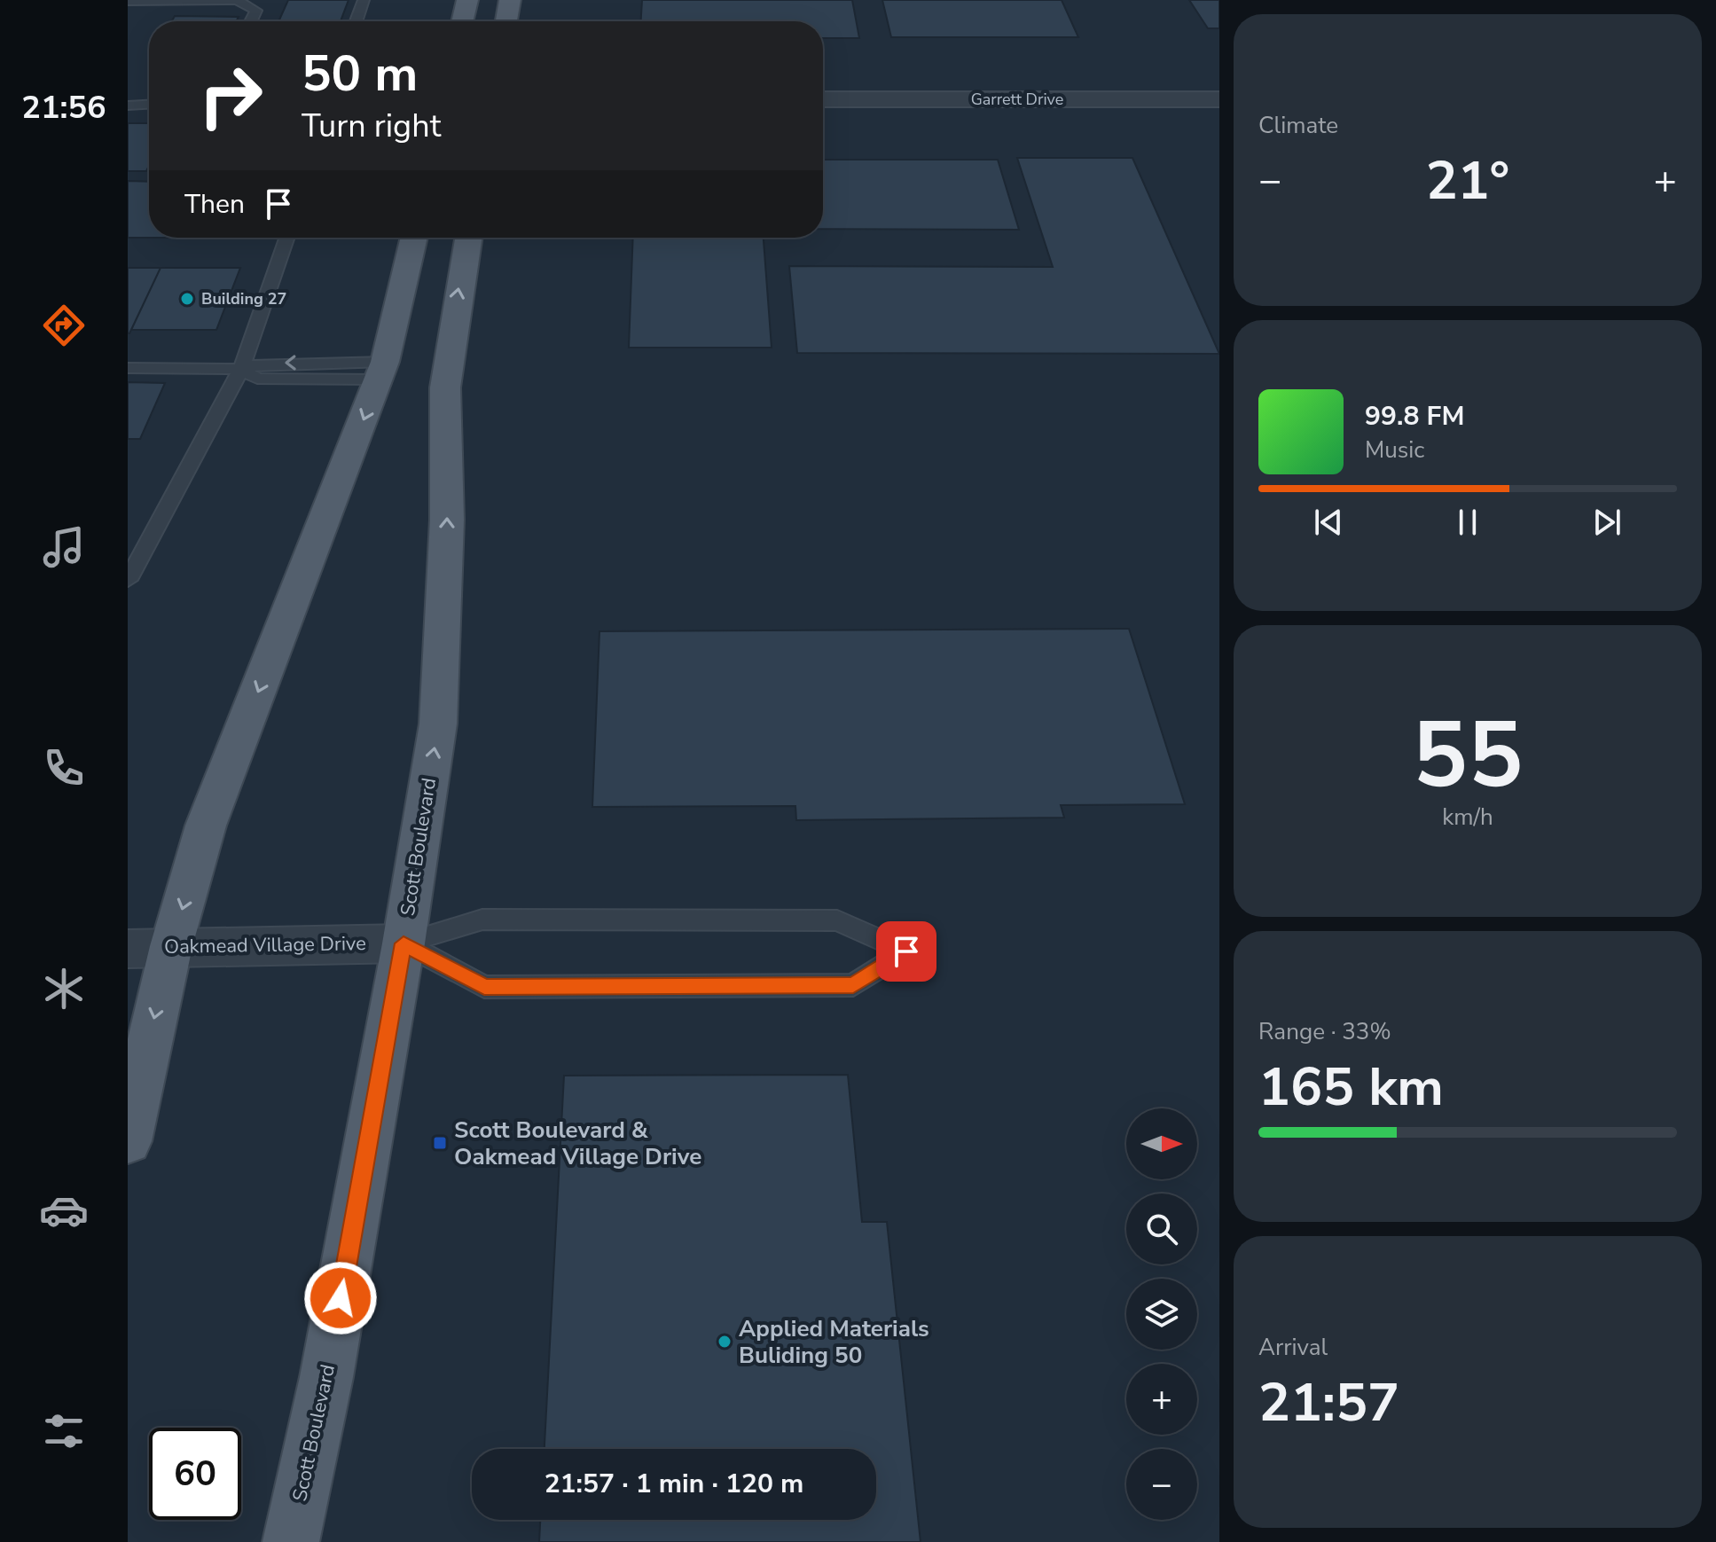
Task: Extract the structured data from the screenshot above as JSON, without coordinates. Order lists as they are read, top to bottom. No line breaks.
{"streets":{"main road":["Scott Boulevard"],"street":["Garrett Drive","Oakmead Village Drive"]},"crossings":[["Scott Boulevard","Oakmead Village Drive"]],"places":{"other":["Building 27","Applied Materials Buliding 50"],"transit":["Scott Boulevard & Oakmead Village Drive"]},"north":"right","page":{"tabs":"21:56","tile":["Climate",["55","km/h"],["Range · 33%","165 km"],["Arrival","21:57"]],"turn":["50 m","Turn right"],"heat":["−","21°","+"],"then":"Then","song":["99.8 FM","Music"],"map_buttons":["+","−"],"limit":"60","trip":"21:57 · 1 min · 120 m"}}
